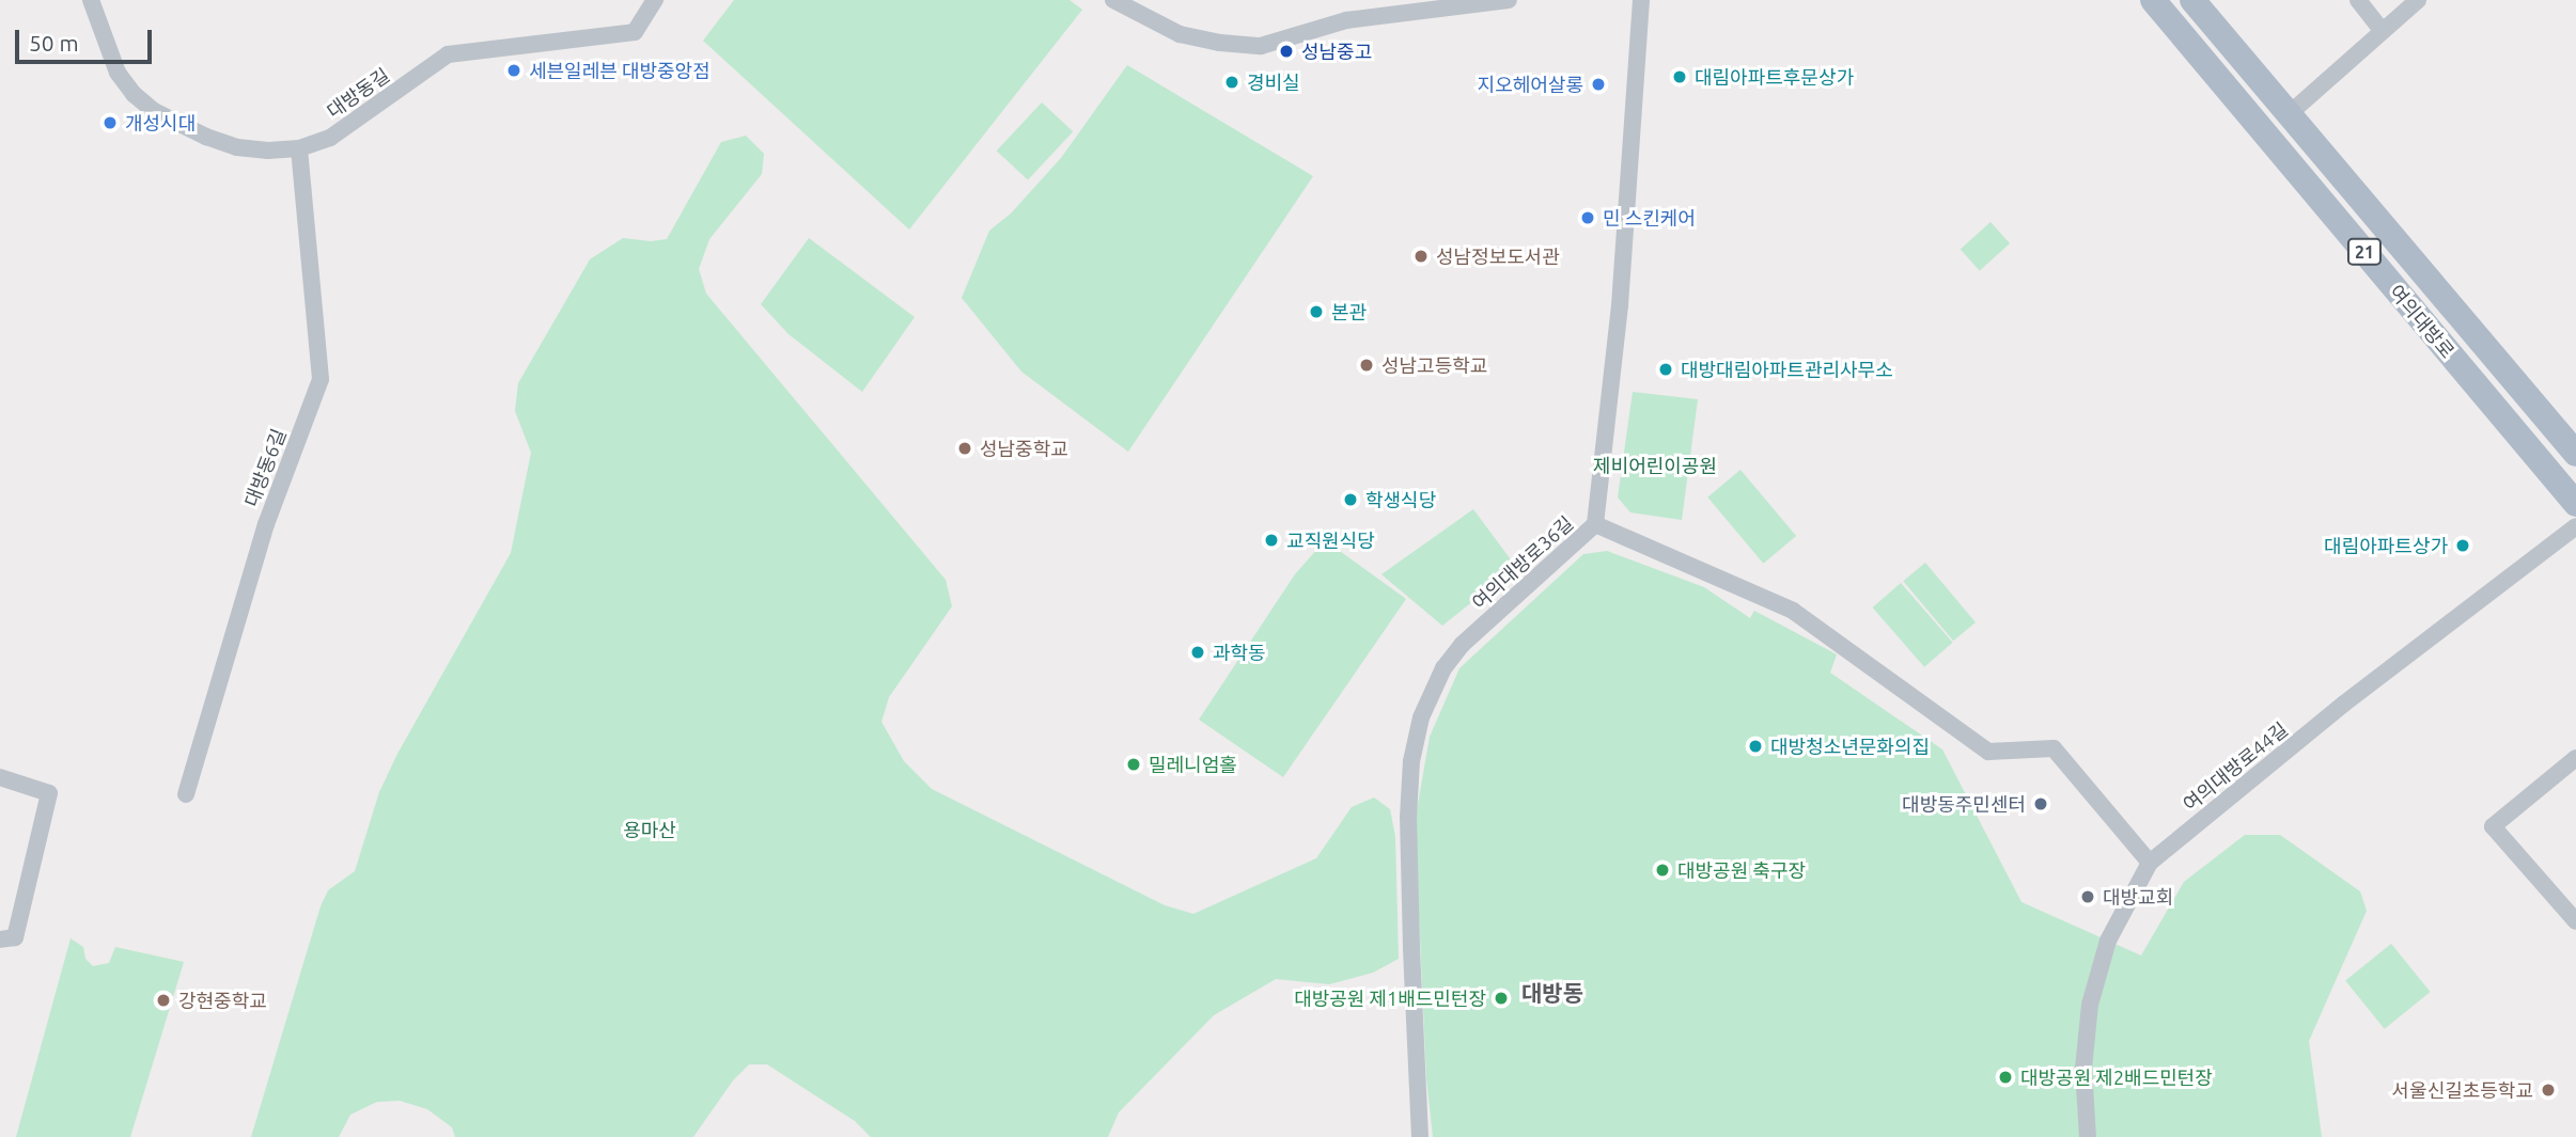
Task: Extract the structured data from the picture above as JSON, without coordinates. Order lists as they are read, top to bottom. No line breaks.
{"streets":{"main road":["21","여의대방로"],"street":["대방동길","대방동6길","여의대방로36길","여의대방로44길"]},"crossings":[["대방동길","대방동6길"]],"districts":["대방동"],"parks":["제비어린이공원","용마산"],"places":["성남중고","세븐일레븐 대방중앙점","대림아파트후문상가","경비실","지오헤어살롱","개성시대","민 스킨케어","성남정보도서관","본관","성남고등학교","대방대림아파트관리사무소","성남중학교","학생식당","교직원식당","대림아파트상가","과학동","대방청소년문화의집","밀레니엄홀","대방동주민센터","대방공원 축구장","대방교회","대방공원 제1배드민턴장","강현중학교","대방공원 제2배드민턴장","서울신길초등학교"],"scale_bar":"50 m"}
